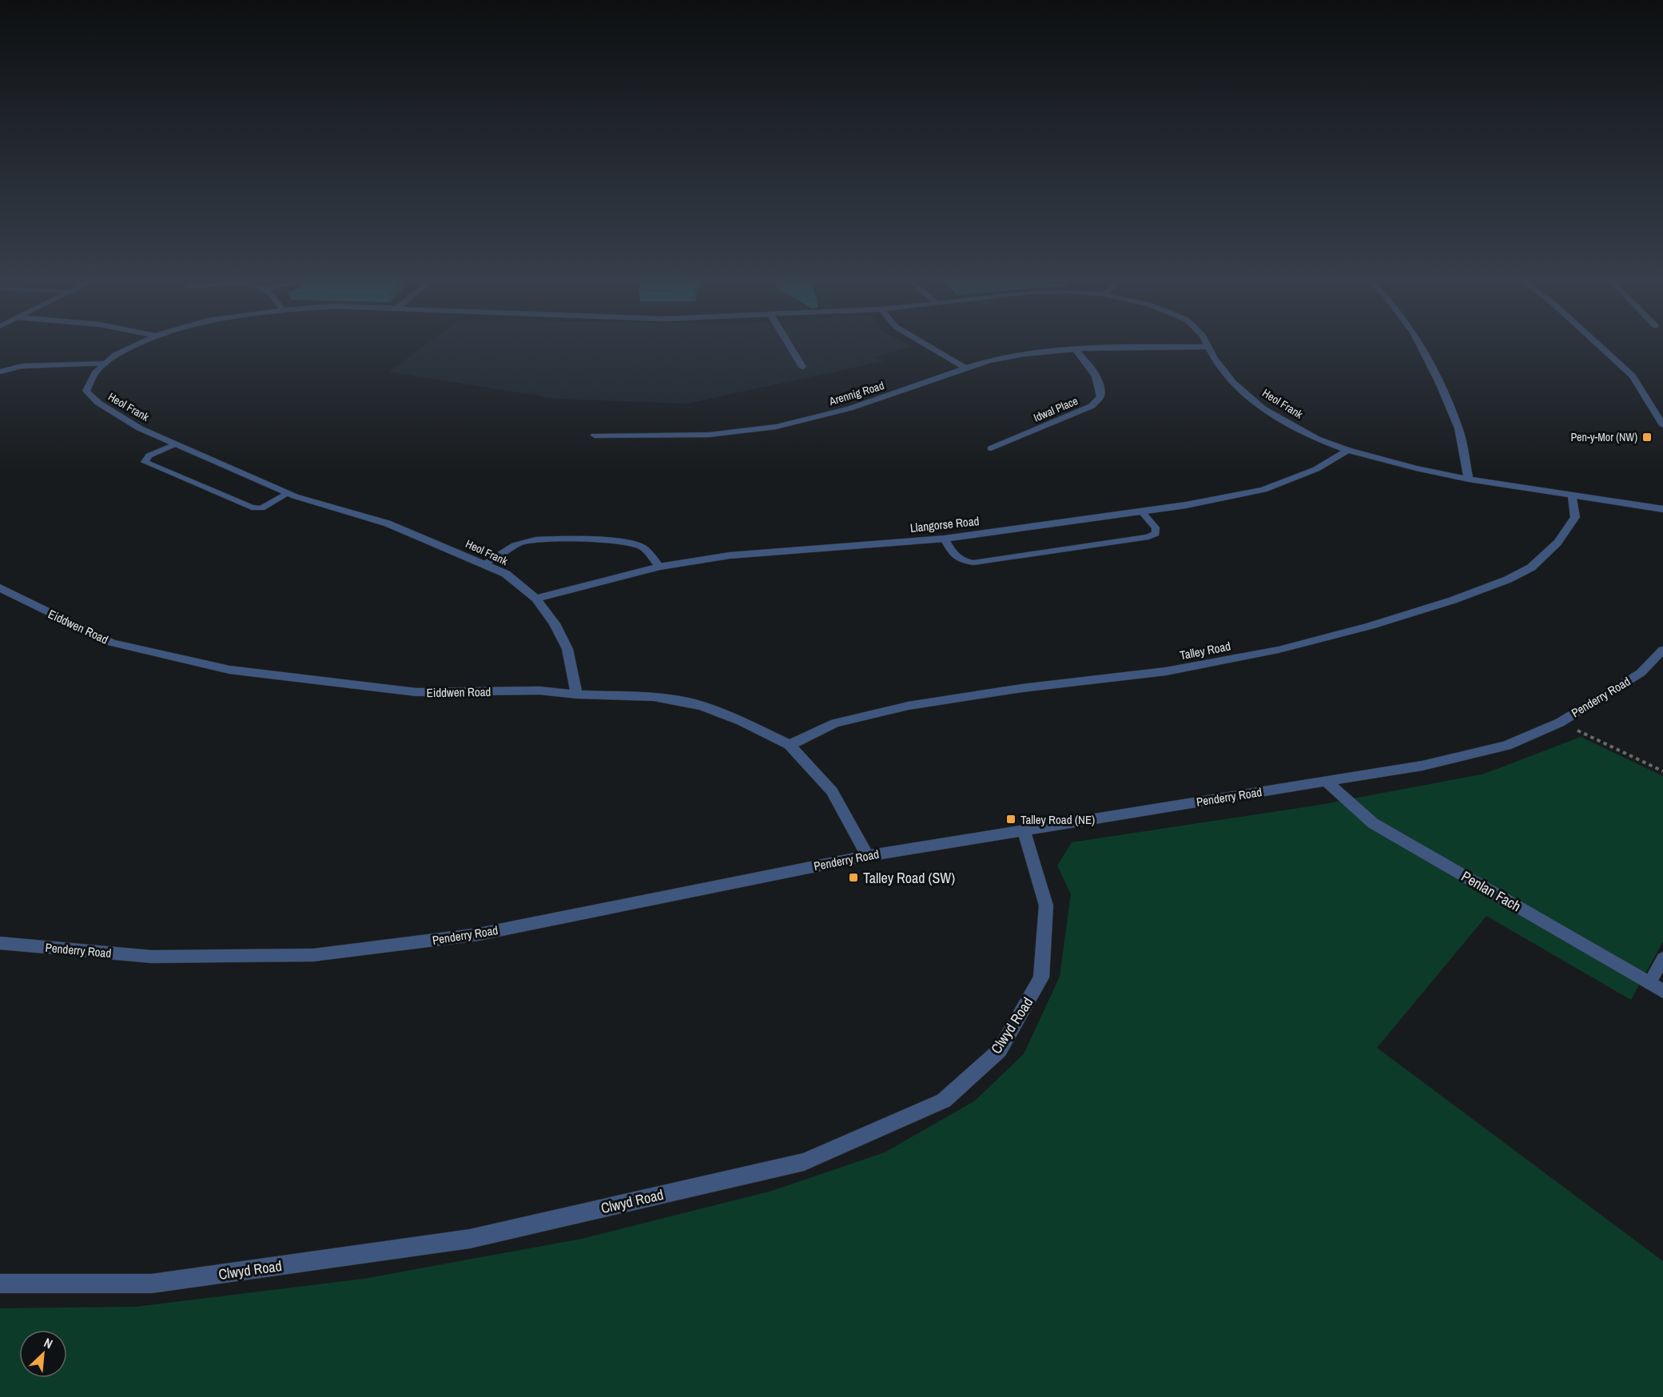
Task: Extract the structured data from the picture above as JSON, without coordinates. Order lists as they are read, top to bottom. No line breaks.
{"streets":{"street":["Arennig Road","Heol Frank","Idwal Place","Llangorse Road","Eiddwen Road","Talley Road","Penderry Road","Penlan Fach","Clwyd Road"]},"crossings":[["Arennig Road","Heol Frank"],["Arennig Road","Idwal Place"],["Heol Frank","Llangorse Road"],["Heol Frank","Eiddwen Road"],["Heol Frank","Talley Road"],["Eiddwen Road","Talley Road"],["Eiddwen Road","Penderry Road"],["Penderry Road","Penlan Fach"],["Penderry Road","Clwyd Road"]],"places":{"transit":["Pen-y-Mor (NW)","Talley Road (NE)","Talley Road (SW)"]},"north":"top right"}
